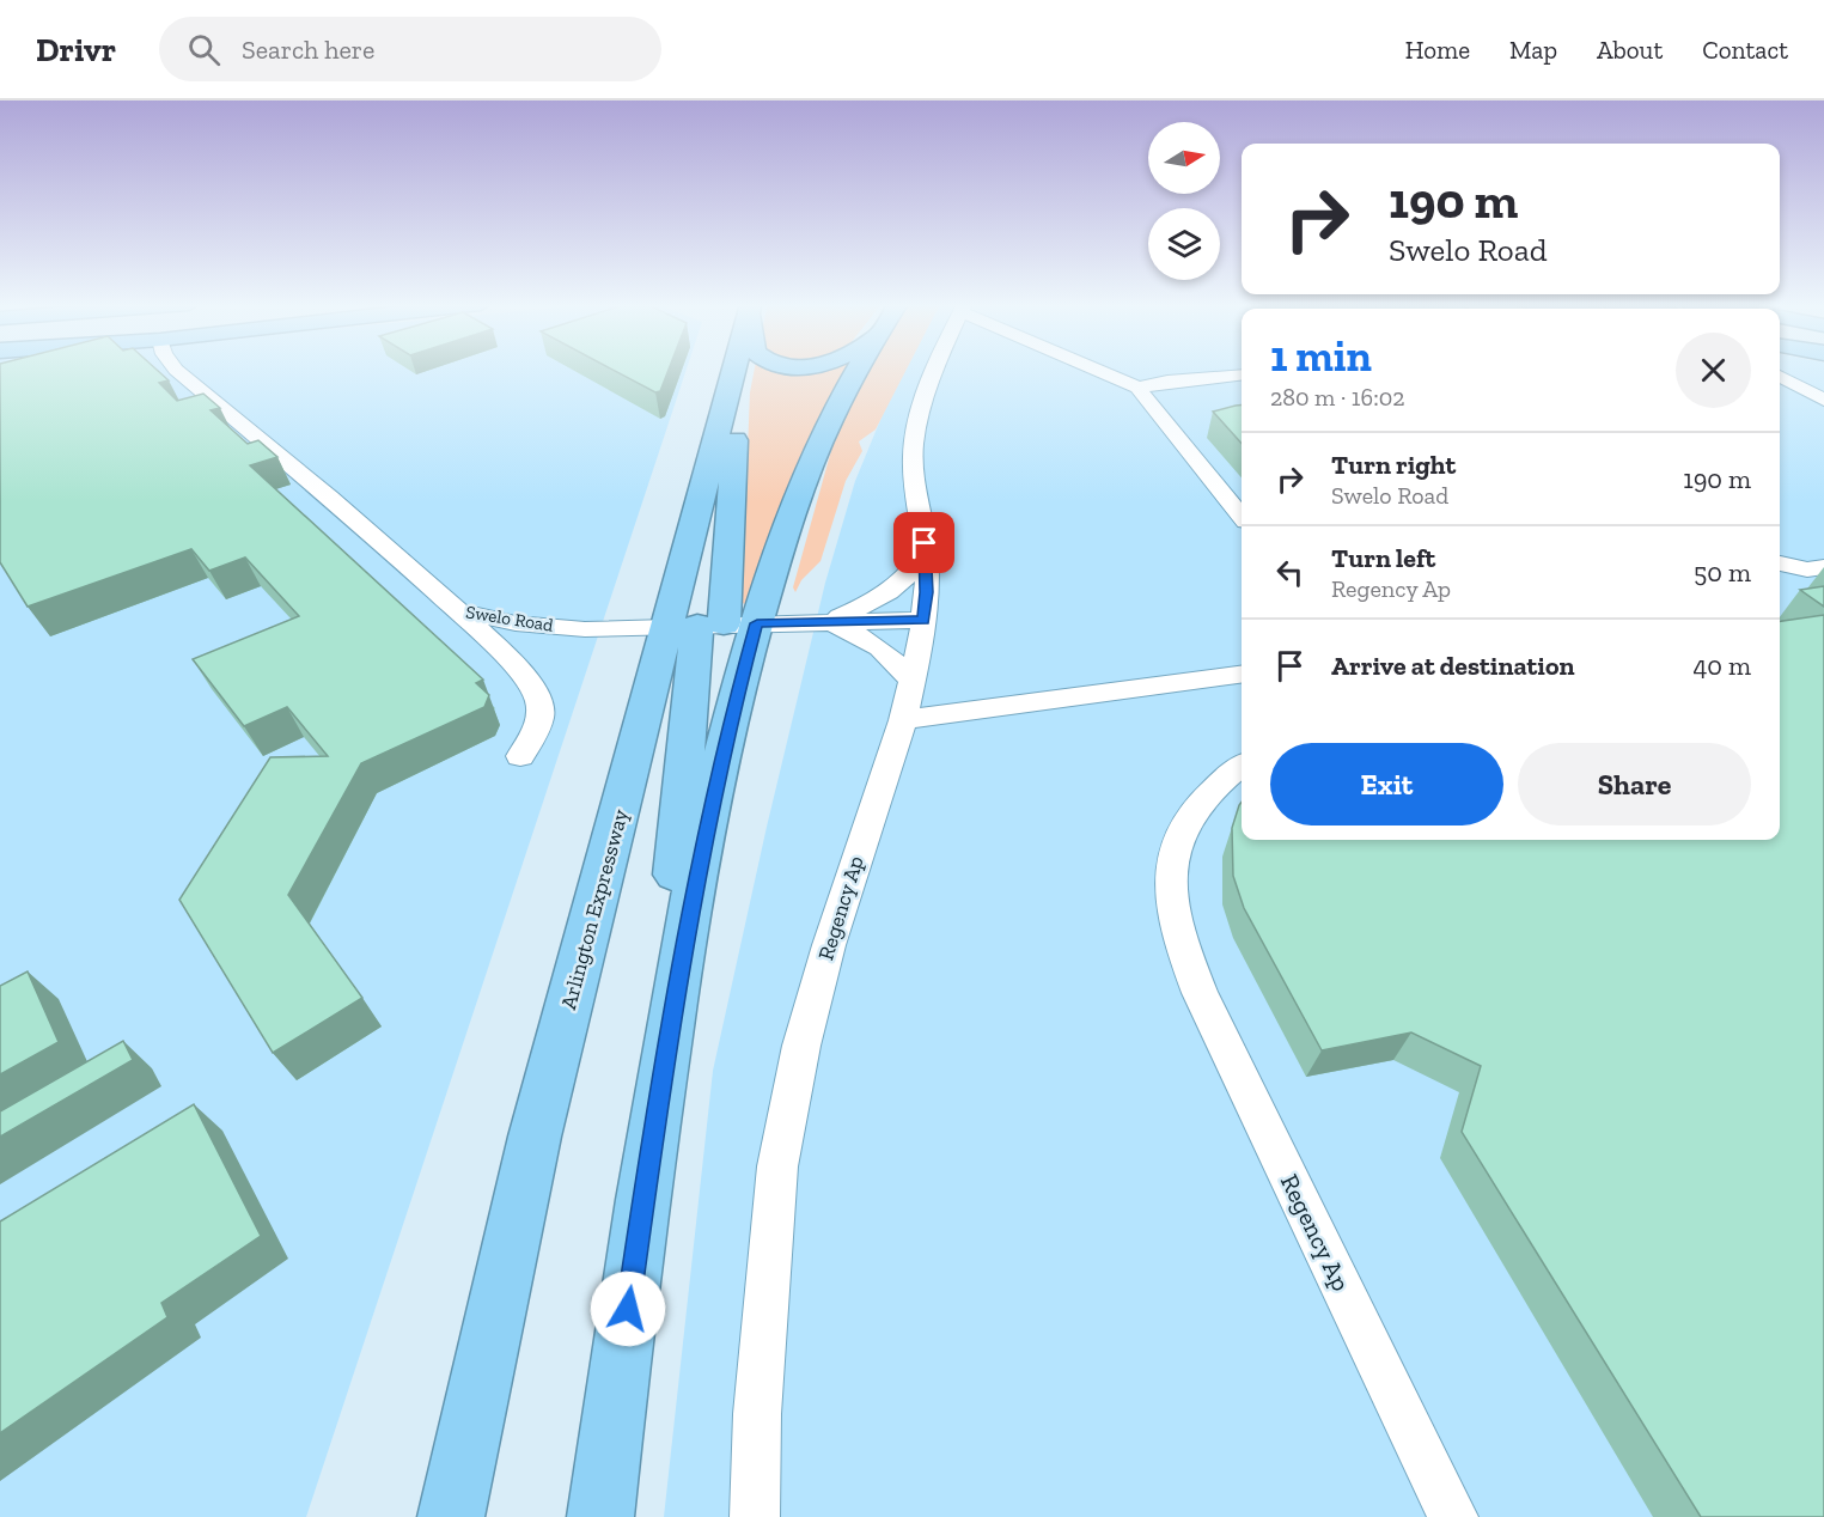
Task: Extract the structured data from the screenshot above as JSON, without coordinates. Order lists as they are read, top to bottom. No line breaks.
{"streets":{"highway":["Arlington Expressway"],"street":["Swelo Road","Regency Ap"]},"crossings":[["Swelo Road","Regency Ap"],["Swelo Road","Arlington Expressway"]],"north":"right","page":{"header":"Drivr","search":"Search here","nav":["Home","Map","About","Contact"],"turn":["190 m","Swelo Road"],"heading":["1 min","280 m · 16:02"],"list":[{"name":"Turn right","note":"Swelo Road","value":"190 m"},{"name":"Turn left","note":"Regency Ap","value":"50 m"},{"name":"Arrive at destination","value":"40 m"}],"buttons":["Exit","Share"]}}
